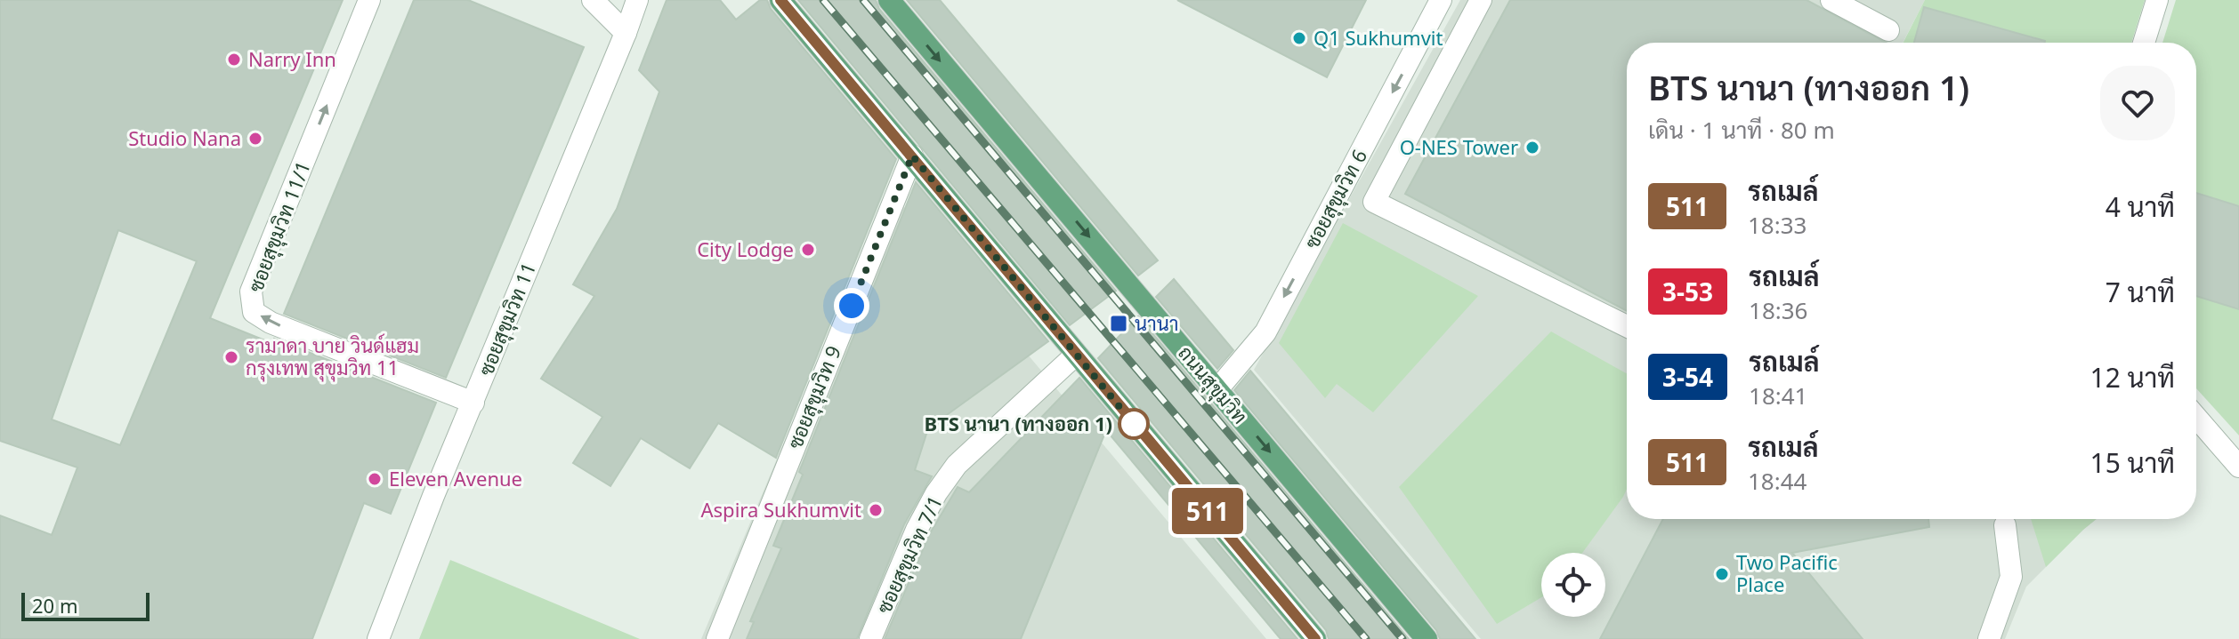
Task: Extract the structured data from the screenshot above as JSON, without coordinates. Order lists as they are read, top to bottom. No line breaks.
{"streets":{"main road":["ถนนสุขุมวิท"],"street":["ซอยสุขุมวิท 6","ซอยสุขุมวิท 11/1","ซอยสุขุมวิท 11","ซอยสุขุมวิท 9","ซอยสุขุมวิท 7/1"]},"crossings":[["ซอยสุขุมวิท 6","ถนนสุขุมวิท"],["ซอยสุขุมวิท 11/1","ซอยสุขุมวิท 11"]],"one_way":["ซอยสุขุมวิท 6"],"places":{"other":["Q1 Sukhumvit","Narry Inn","Studio Nana","O-NES Tower","City Lodge","รามาดา บาย วินด์แฮม กรุงเทพ สุขุมวิท 11","BTS นานา (ทางออก 1)","Eleven Avenue","Aspira Sukhumvit","Two Pacific Place"],"transit":["นานา"]},"lines":["bus line 511"],"scale_bar":"20 m","page":{"on_map":"511","heading":["BTS นานา (ทางออก 1)","เดิน · 1 นาที · 80 m"],"list":[{"mark":"511","name":"รถเมล์","note":"18:33","value":"4 นาที"},{"mark":"3-53","name":"รถเมล์","note":"18:36","value":"7 นาที"},{"mark":"3-54","name":"รถเมล์","note":"18:41","value":"12 นาที"},{"mark":"511","name":"รถเมล์","note":"18:44","value":"15 นาที"}],"scale":"20 m"}}
